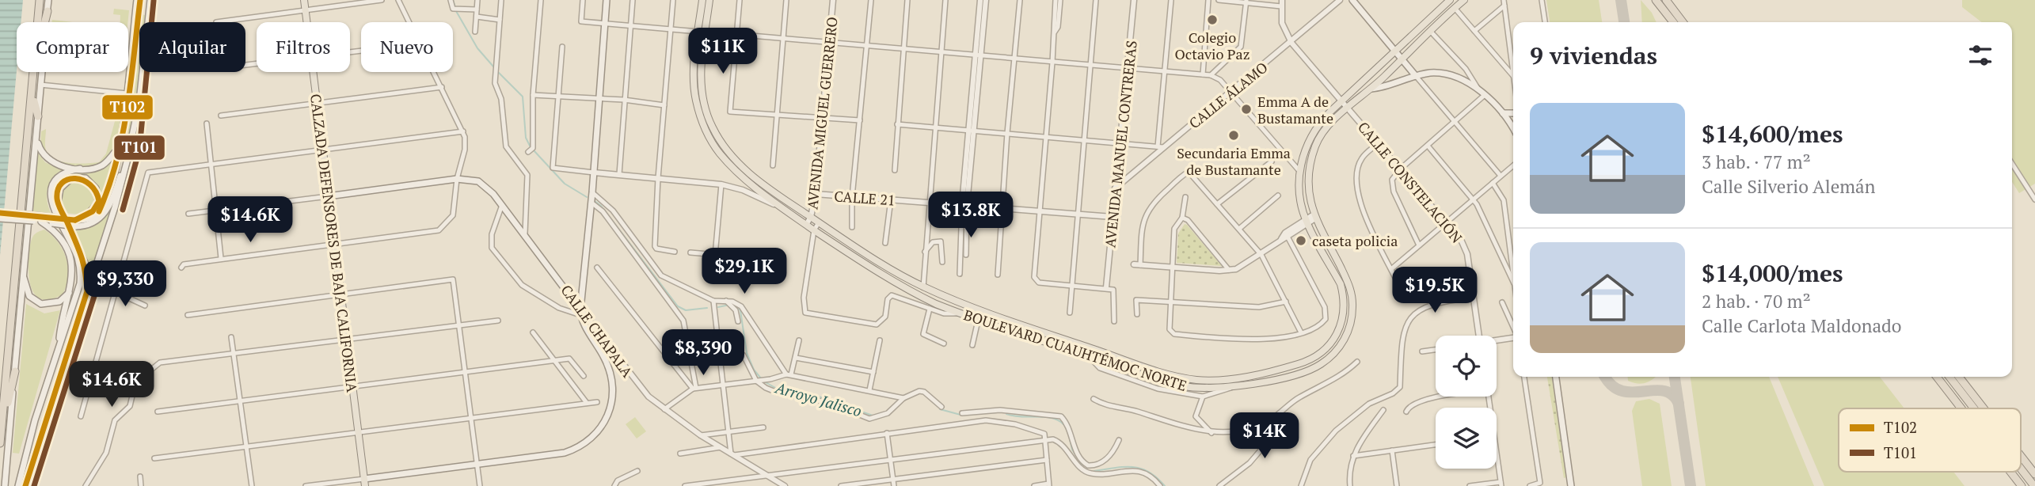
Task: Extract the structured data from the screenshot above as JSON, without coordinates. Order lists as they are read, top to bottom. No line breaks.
{"streets":{"main road":["CALZADA DEFENSORES DE BAJA CALIFORNIA","CALLE CHAPALA","BOULEVARD CUAUHTÉMOC NORTE"],"street":["CALLE ÁLAMO","AVENIDA MIGUEL GUERRERO","AVENIDA MANUEL CONTRERAS","CALLE CONSTELACIÓN","CALLE 21"]},"crossings":[["CALLE ÁLAMO","AVENIDA MANUEL CONTRERAS"],["CALLE ÁLAMO","CALLE CONSTELACIÓN"],["AVENIDA MIGUEL GUERRERO","CALLE 21"],["AVENIDA MIGUEL GUERRERO","BOULEVARD CUAUHTÉMOC NORTE"],["AVENIDA MANUEL CONTRERAS","CALLE 21"],["CALLE CONSTELACIÓN","BOULEVARD CUAUHTÉMOC NORTE"]],"water":["Arroyo Jalisco"],"places":["Colegio Octavio Paz","Emma A de Bustamante","Secundaria Emma de Bustamante","caseta policia"],"lines":["transit line T102","transit line T101"],"legend":["T102","T101"],"page":{"chip":["Comprar","Alquilar","Filtros","Nuevo"],"heading":"9 viviendas","price":["$11K","$13.8K","$14.6K","$29.1K","$9,330","$19.5K","$8,390","$14.6K","$14K"],"list":[{"name":"$14,600/mes","note":"3 hab. · 77 m² · Calle Silverio Alemán"},{"name":"$14,000/mes","note":"2 hab. · 70 m² · Calle Carlota Maldonado"}]}}
